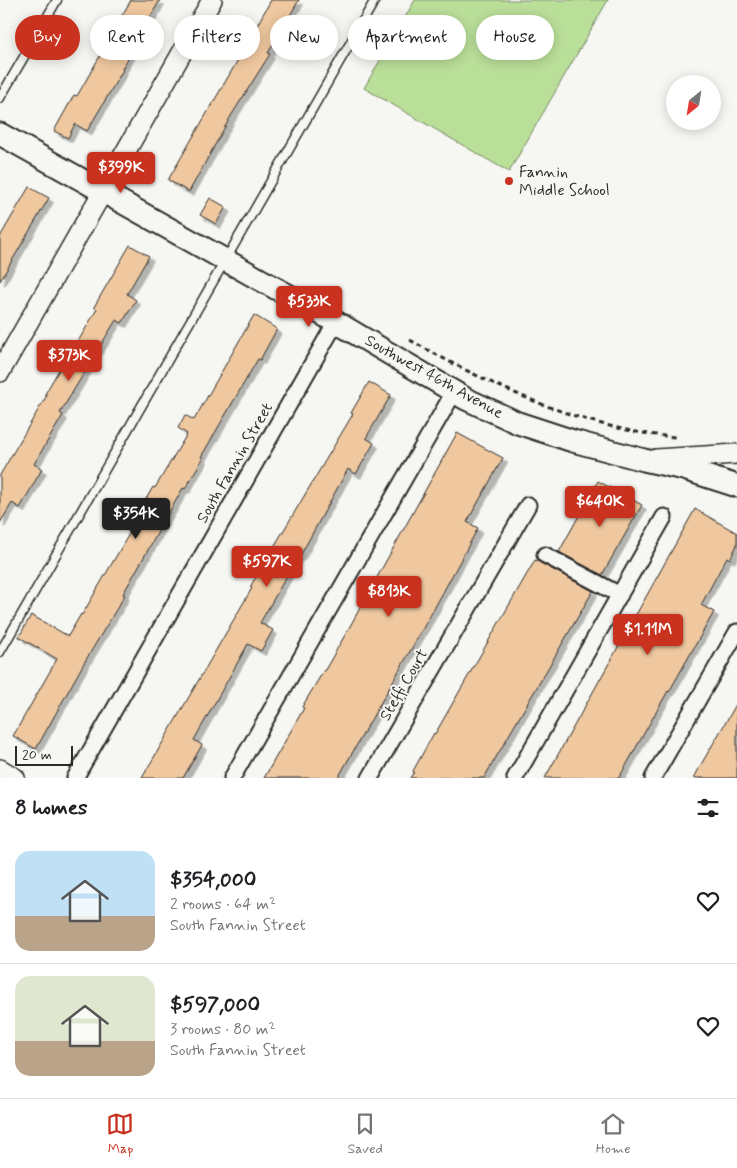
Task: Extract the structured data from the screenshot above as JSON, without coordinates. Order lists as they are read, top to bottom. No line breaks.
{"streets":{"main road":["Southwest 46th Avenue"],"street":["South Fannin Street","Steffi Court"]},"crossings":[["Southwest 46th Avenue","South Fannin Street"]],"places":["Fannin Middle School"],"scale_bar":"20 m","north":"bottom left","page":{"chip":["Buy","Rent","Filters","New","Apartment","House"],"price":["$399K","$533K","$373K","$640K","$354K","$597K","$813K","$1.11M"],"scale":"20 m","heading":"8 homes","list":[{"name":"$354,000","note":"2 rooms · 64 m² · South Fannin Street"},{"name":"$597,000","note":"3 rooms · 80 m² · South Fannin Street"}],"tabs":["Map","Saved","Home"]}}
